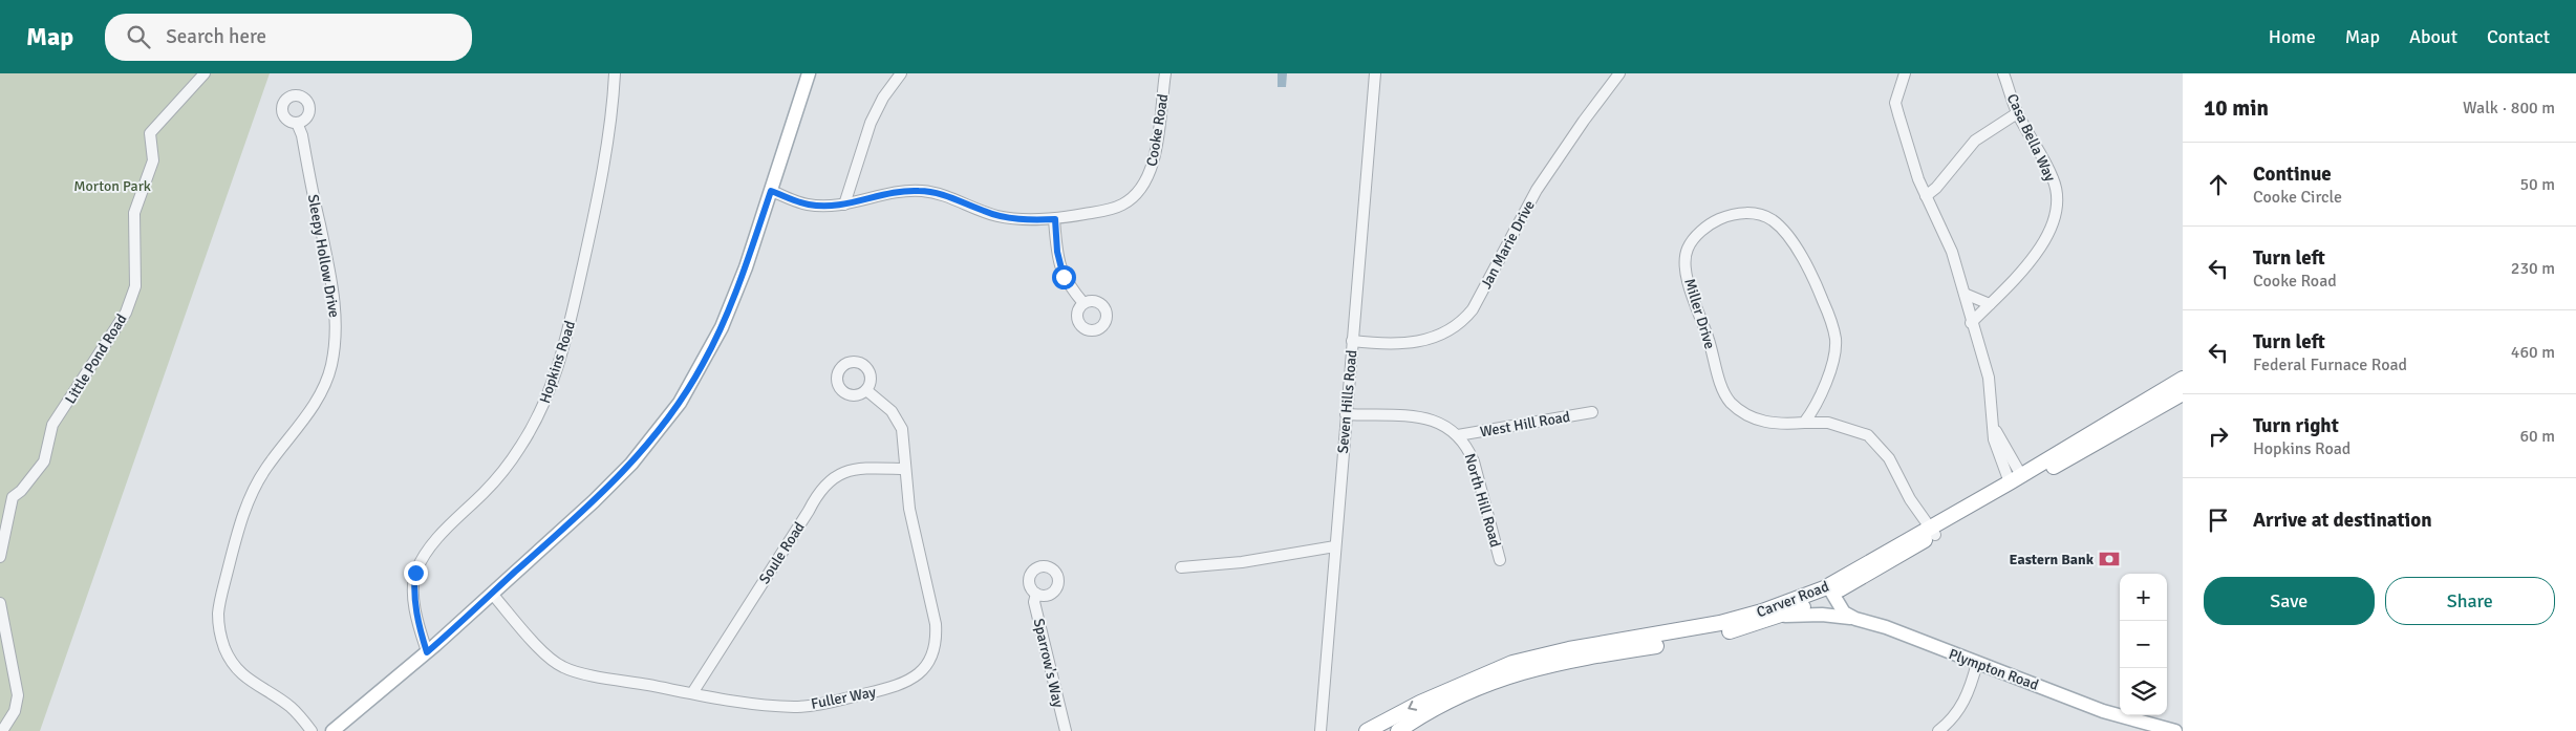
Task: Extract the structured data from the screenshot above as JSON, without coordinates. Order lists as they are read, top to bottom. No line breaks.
{"streets":{"highway":["Carver Road"],"main road":["Plympton Road"],"street":["Cooke Road","Casa Bella Way","Jan Marie Drive","Sleepy Hollow Drive","Miller Drive","Little Pond Road","Hopkins Road","Seven Hills Road","West Hill Road","North Hill Road","Soule Road","Sparrow's Way","Fuller Way"]},"crossings":[["Jan Marie Drive","Seven Hills Road"],["Miller Drive","Carver Road"],["Seven Hills Road","North Hill Road"],["West Hill Road","North Hill Road"],["Soule Road","Fuller Way"],["Carver Road","Plympton Road"]],"parks":["Morton Park"],"places":{"bank":["Eastern Bank"]},"page":{"header":"Map","search":"Search here","nav":["Home","Map","About","Contact"],"heading":["10 min","Walk · 800 m"],"list":[["Continue","Cooke Circle","50 m"],["Turn left","Cooke Road","230 m"],["Turn left","Federal Furnace Road","460 m"],["Turn right","Hopkins Road","60 m"],"Arrive at destination"],"buttons":["Save","Share"],"map_buttons":["+","−"]}}
